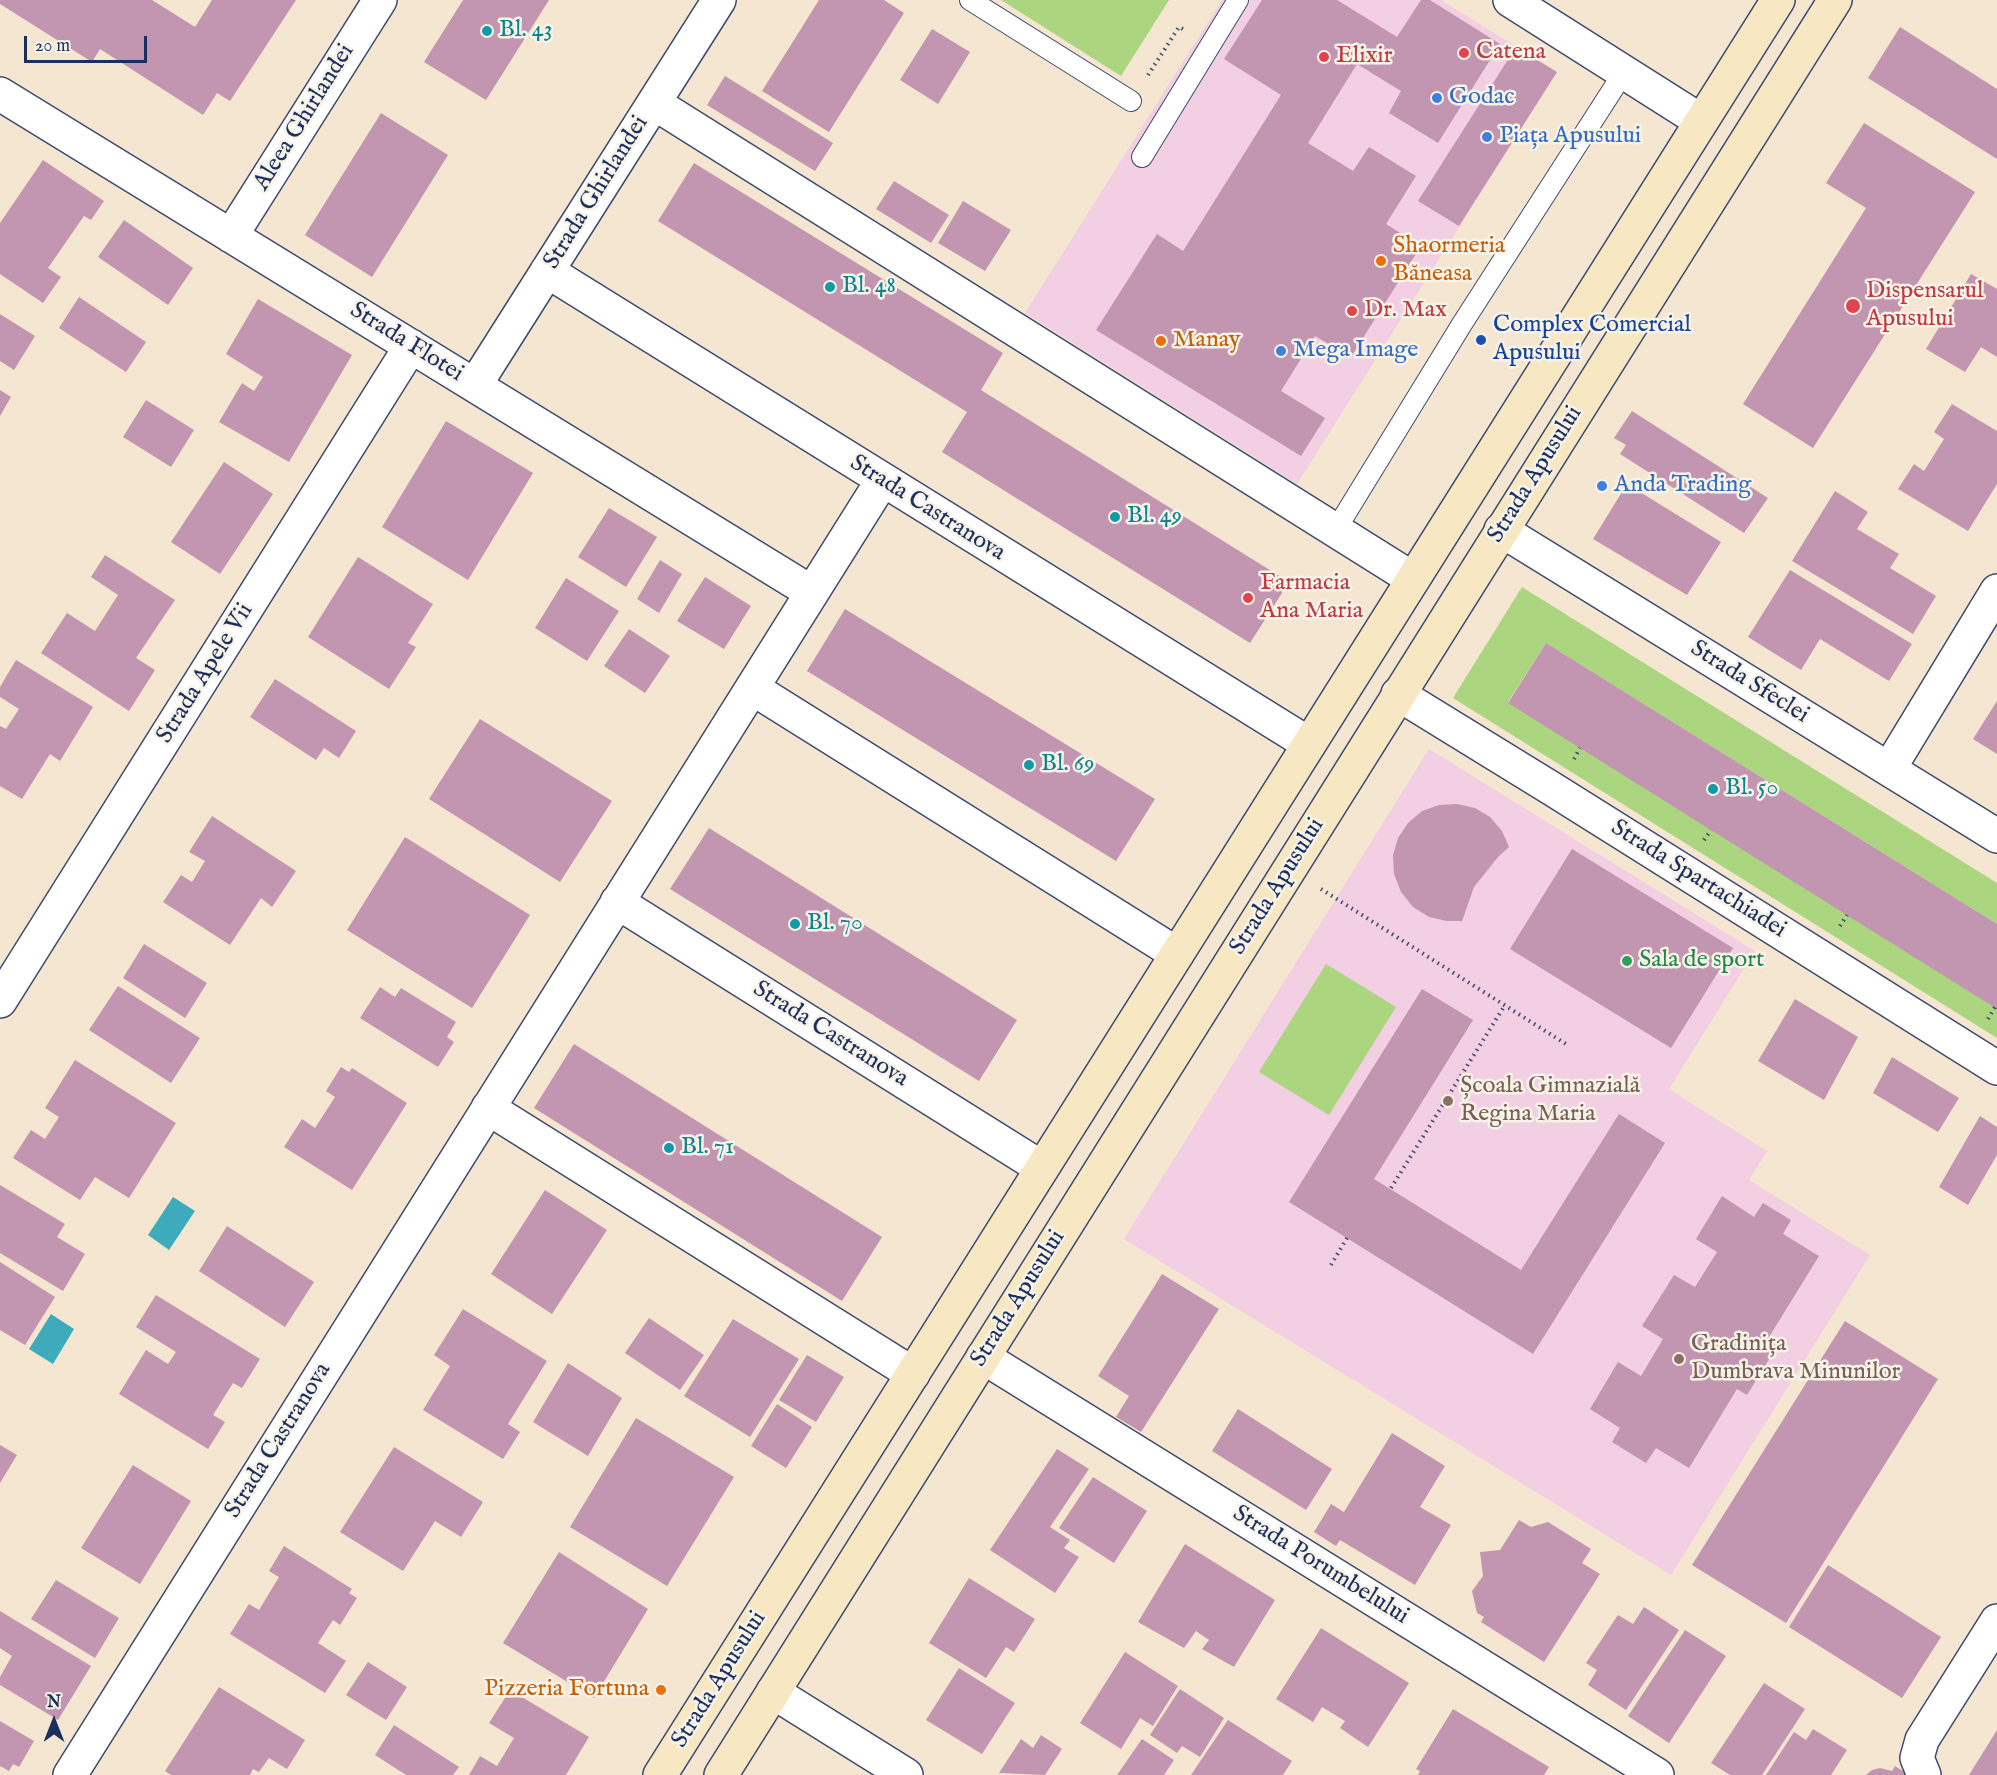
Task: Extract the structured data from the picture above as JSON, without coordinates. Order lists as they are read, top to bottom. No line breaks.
{"streets":{"main road":["Strada Apusului"],"street":["Aleea Ghirlandei","Strada Ghirlandei","Strada Flotei","Strada Castranova","Strada Apele Vii","Strada Sfeclei","Strada Spartachiadei","Strada Porumbelului"]},"crossings":[["Aleea Ghirlandei","Strada Flotei"],["Strada Ghirlandei","Strada Flotei"],["Strada Ghirlandei","Strada Castranova"],["Strada Flotei","Strada Castranova"],["Strada Flotei","Strada Apele Vii"],["Strada Apusului","Strada Castranova"],["Strada Apusului","Strada Sfeclei"],["Strada Apusului","Strada Spartachiadei"],["Strada Apusului","Strada Porumbelului"]],"places":["Bl. 43","Catena","Elixir","Godac","Piața Apusului","Shaormeria Băneasa","Bl. 48","Dispensarul Apusului","Dr. Max","Complex Comercial Apusului","Manay","Mega Image","Anda Trading","Bl. 49","Farmacia Ana Maria","Bl. 69","Bl. 50","Bl. 70","Sala de sport","Școala Gimnazială Regina Maria","Bl. 71","Gradinița Dumbrava Minunilor","Pizzeria Fortuna"],"scale_bar":"20 m","north":"top"}
